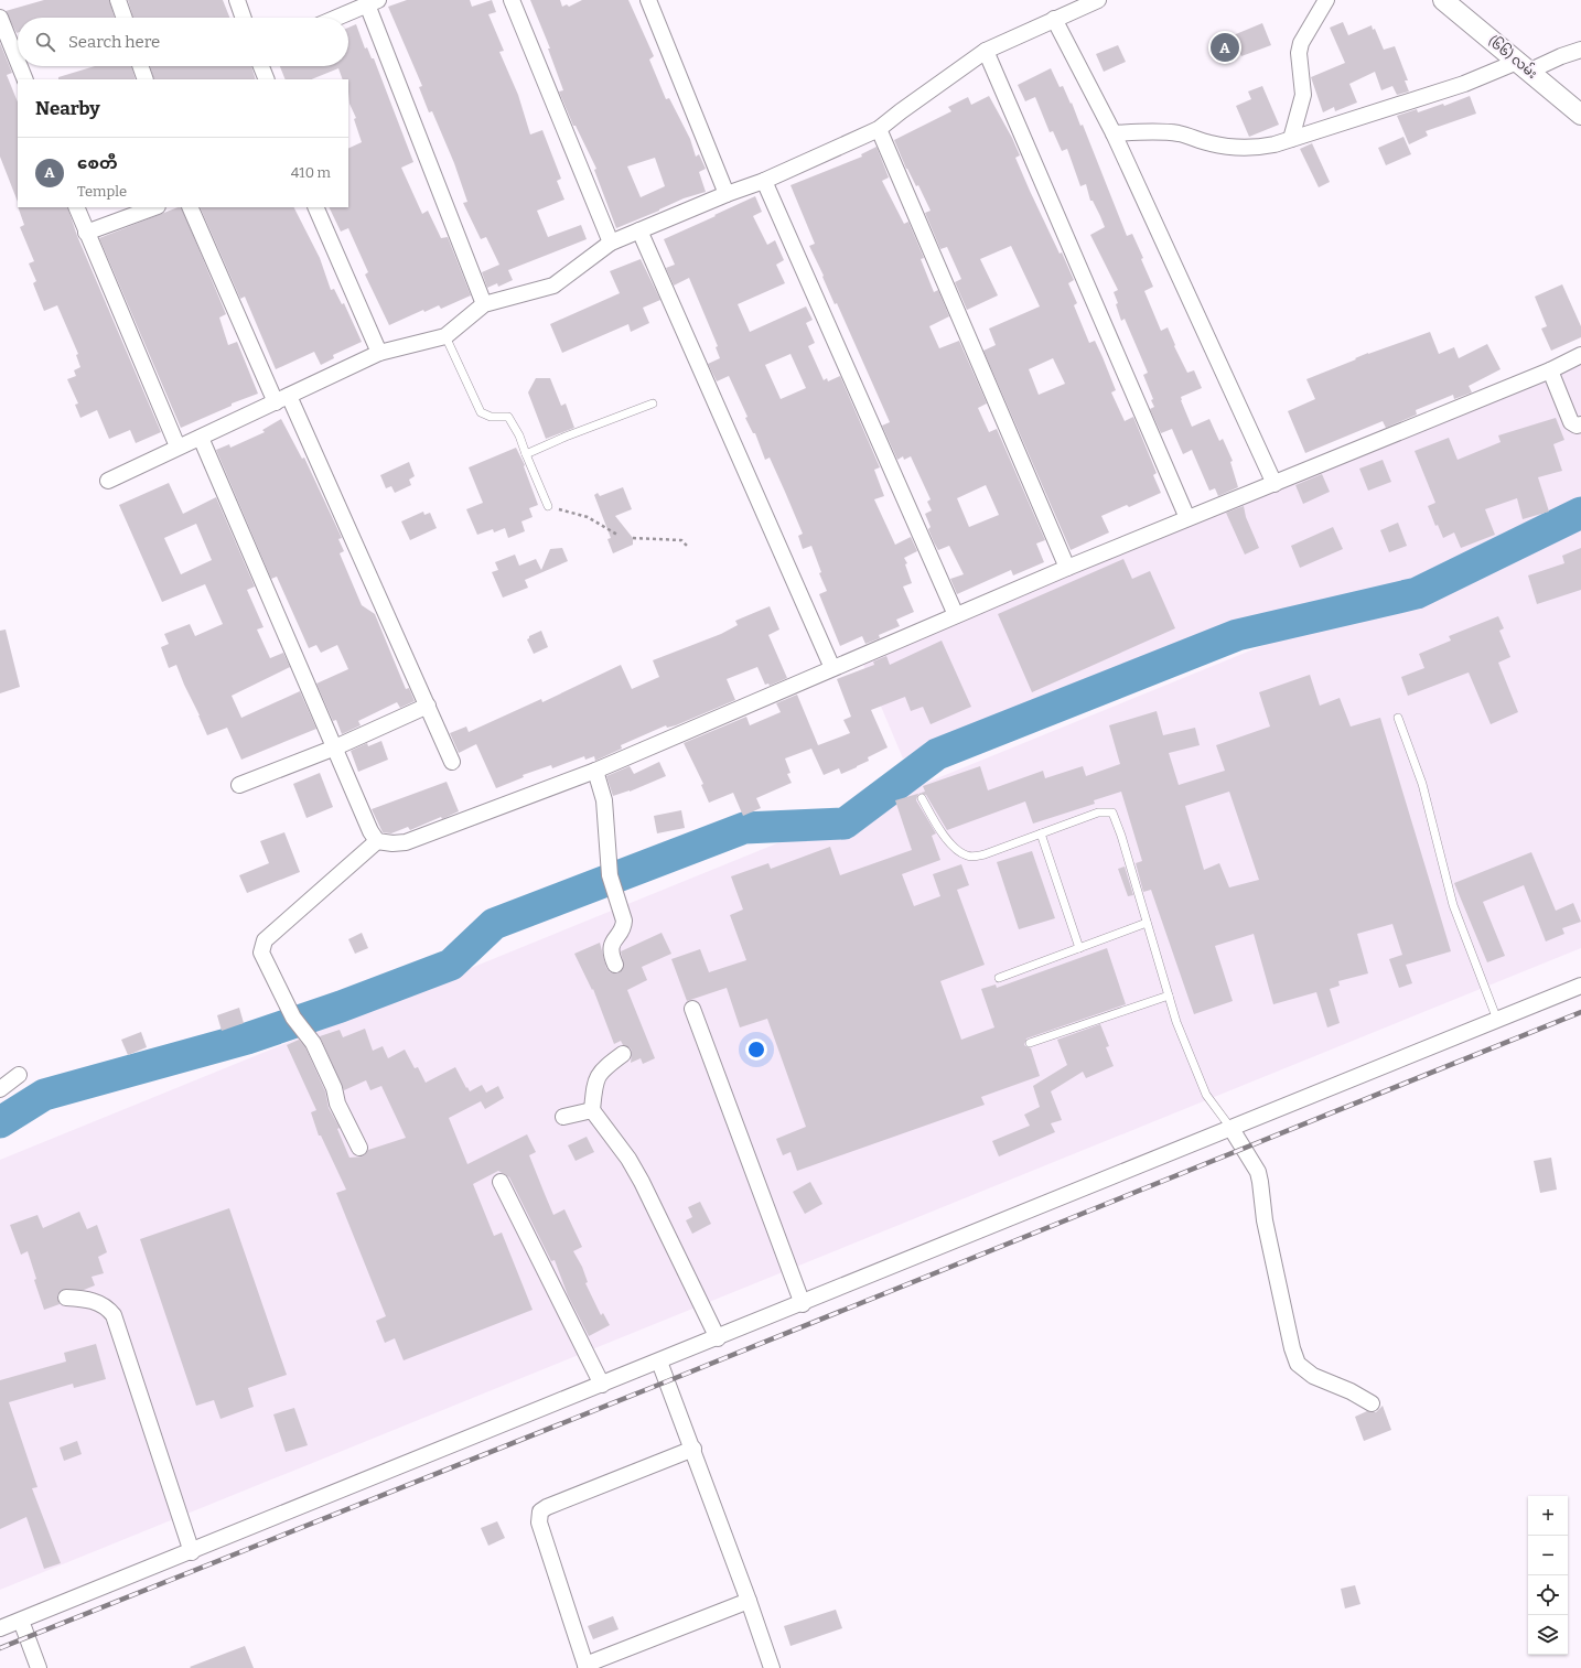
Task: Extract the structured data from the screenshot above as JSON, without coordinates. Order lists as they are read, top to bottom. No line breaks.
{"streets":{"street":["(၆၆) လမ်း"]},"page":{"search":"Search here","pins":"A","heading":"Nearby","list":[{"mark":"A","name":"စေတီ","note":"Temple","value":"410 m"}],"map_buttons":["+","−"]}}
